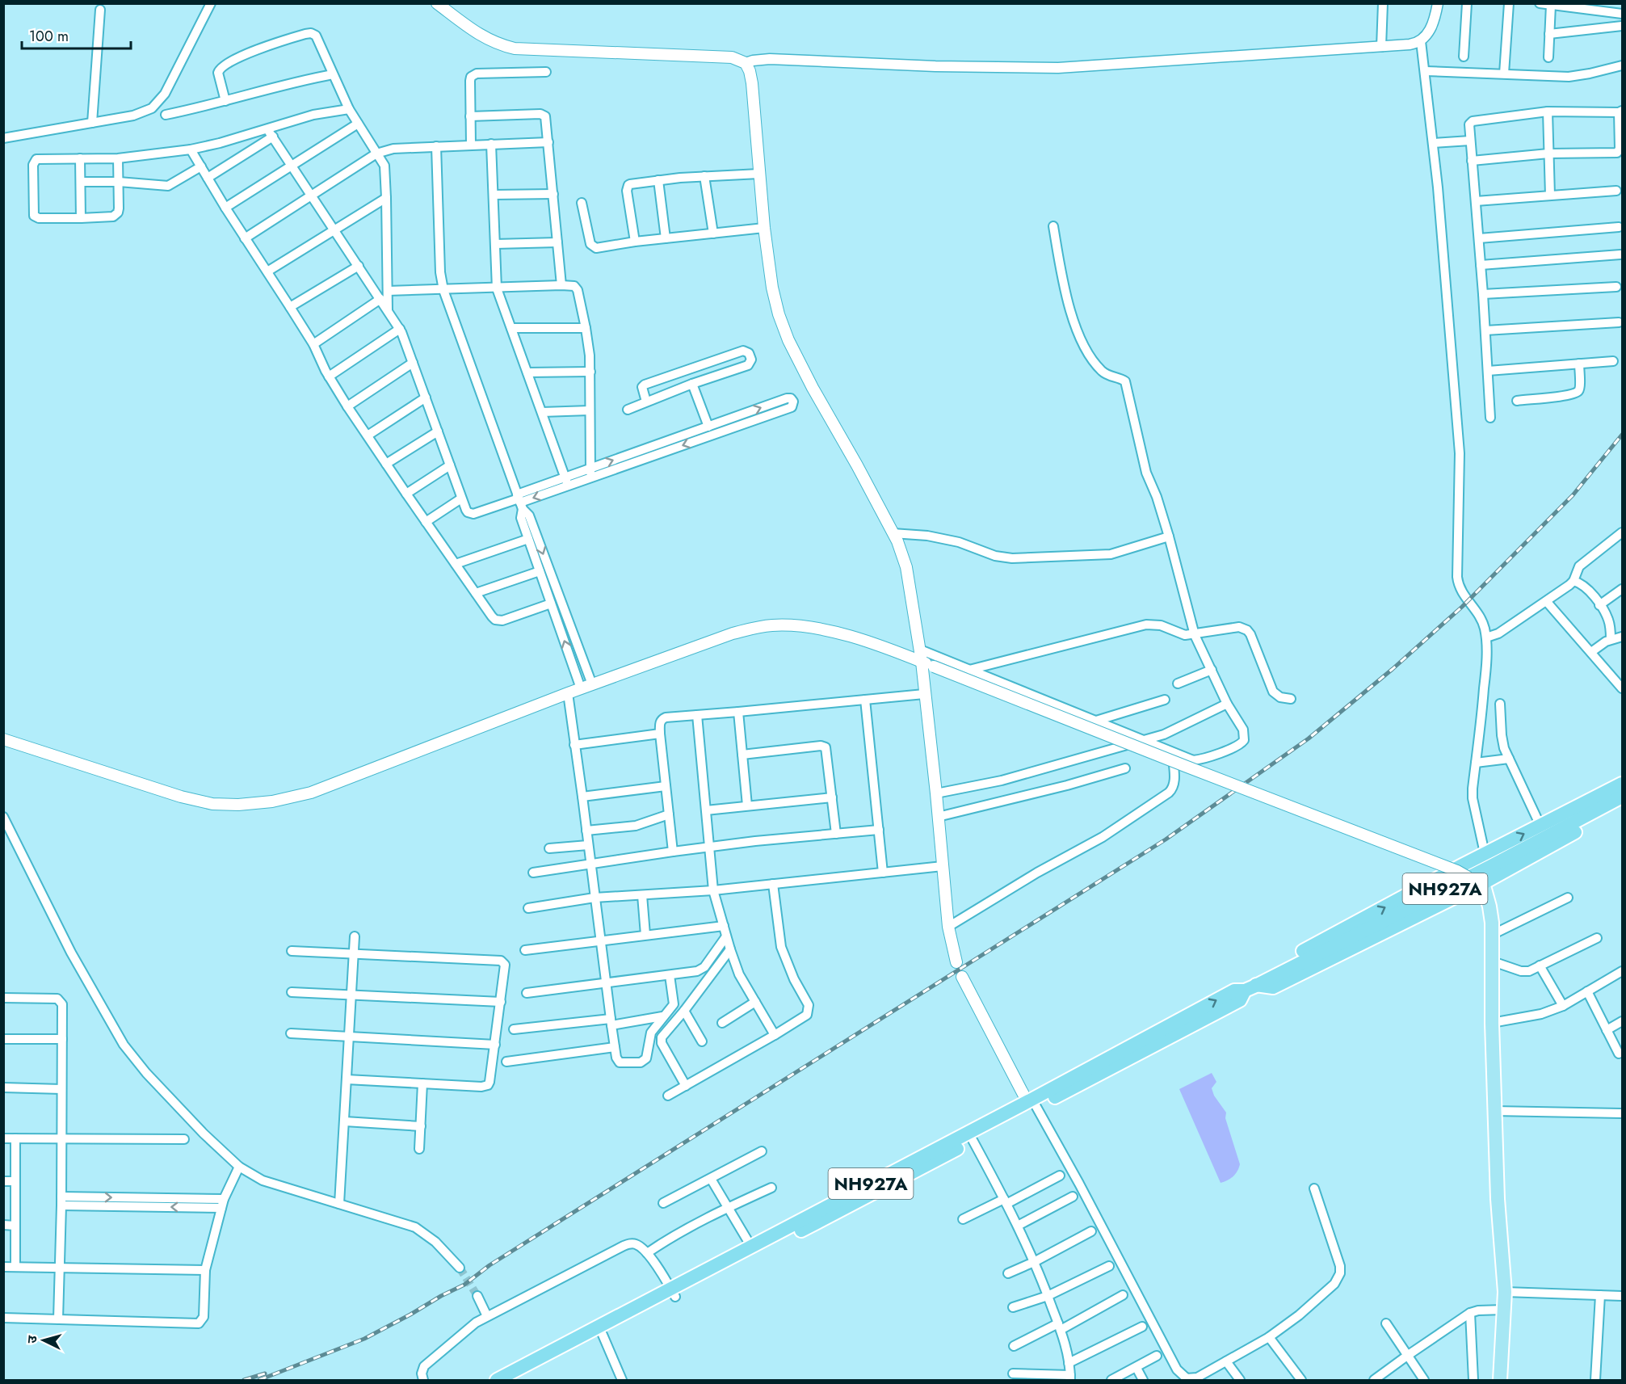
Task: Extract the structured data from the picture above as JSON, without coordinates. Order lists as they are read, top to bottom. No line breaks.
{"streets":{"highway":["NH927A"]},"scale_bar":"100 m","north":"left"}
